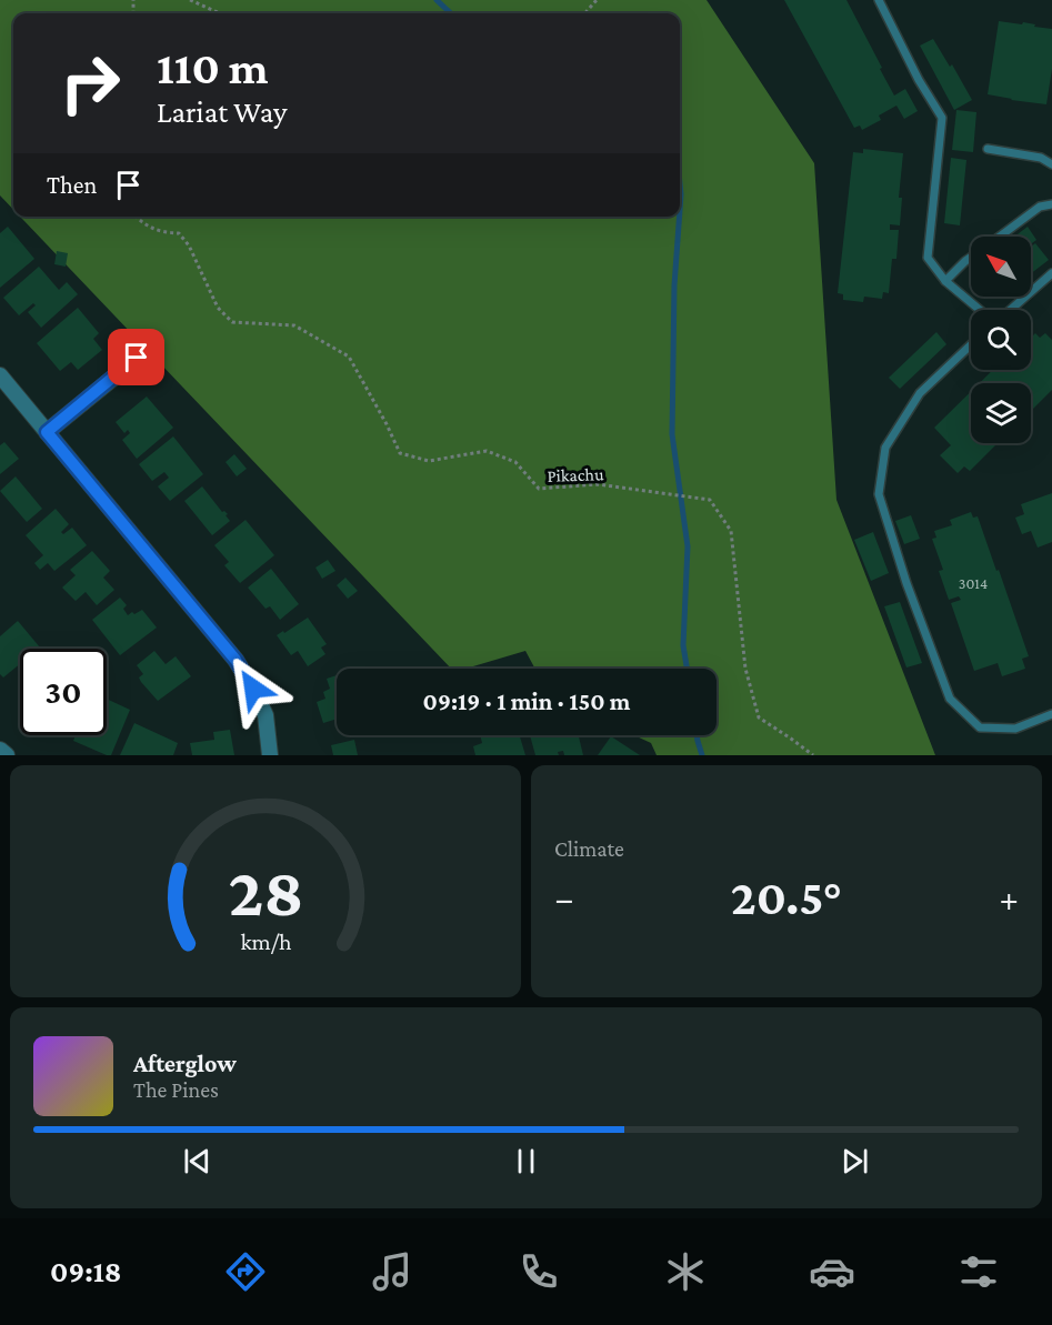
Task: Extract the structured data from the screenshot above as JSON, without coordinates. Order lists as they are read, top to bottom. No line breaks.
{"streets":{"path":["Pikachu"]},"house_numbers":["3014"],"north":"top left","page":{"turn":["110 m","Lariat Way"],"then":"Then","limit":"30","trip":"09:19 · 1 min · 150 m","tile":"Climate","heat":["−","20.5°","+"],"song":["Afterglow","The Pines"],"tabs":"09:18","gauge":["28","km/h"]}}
